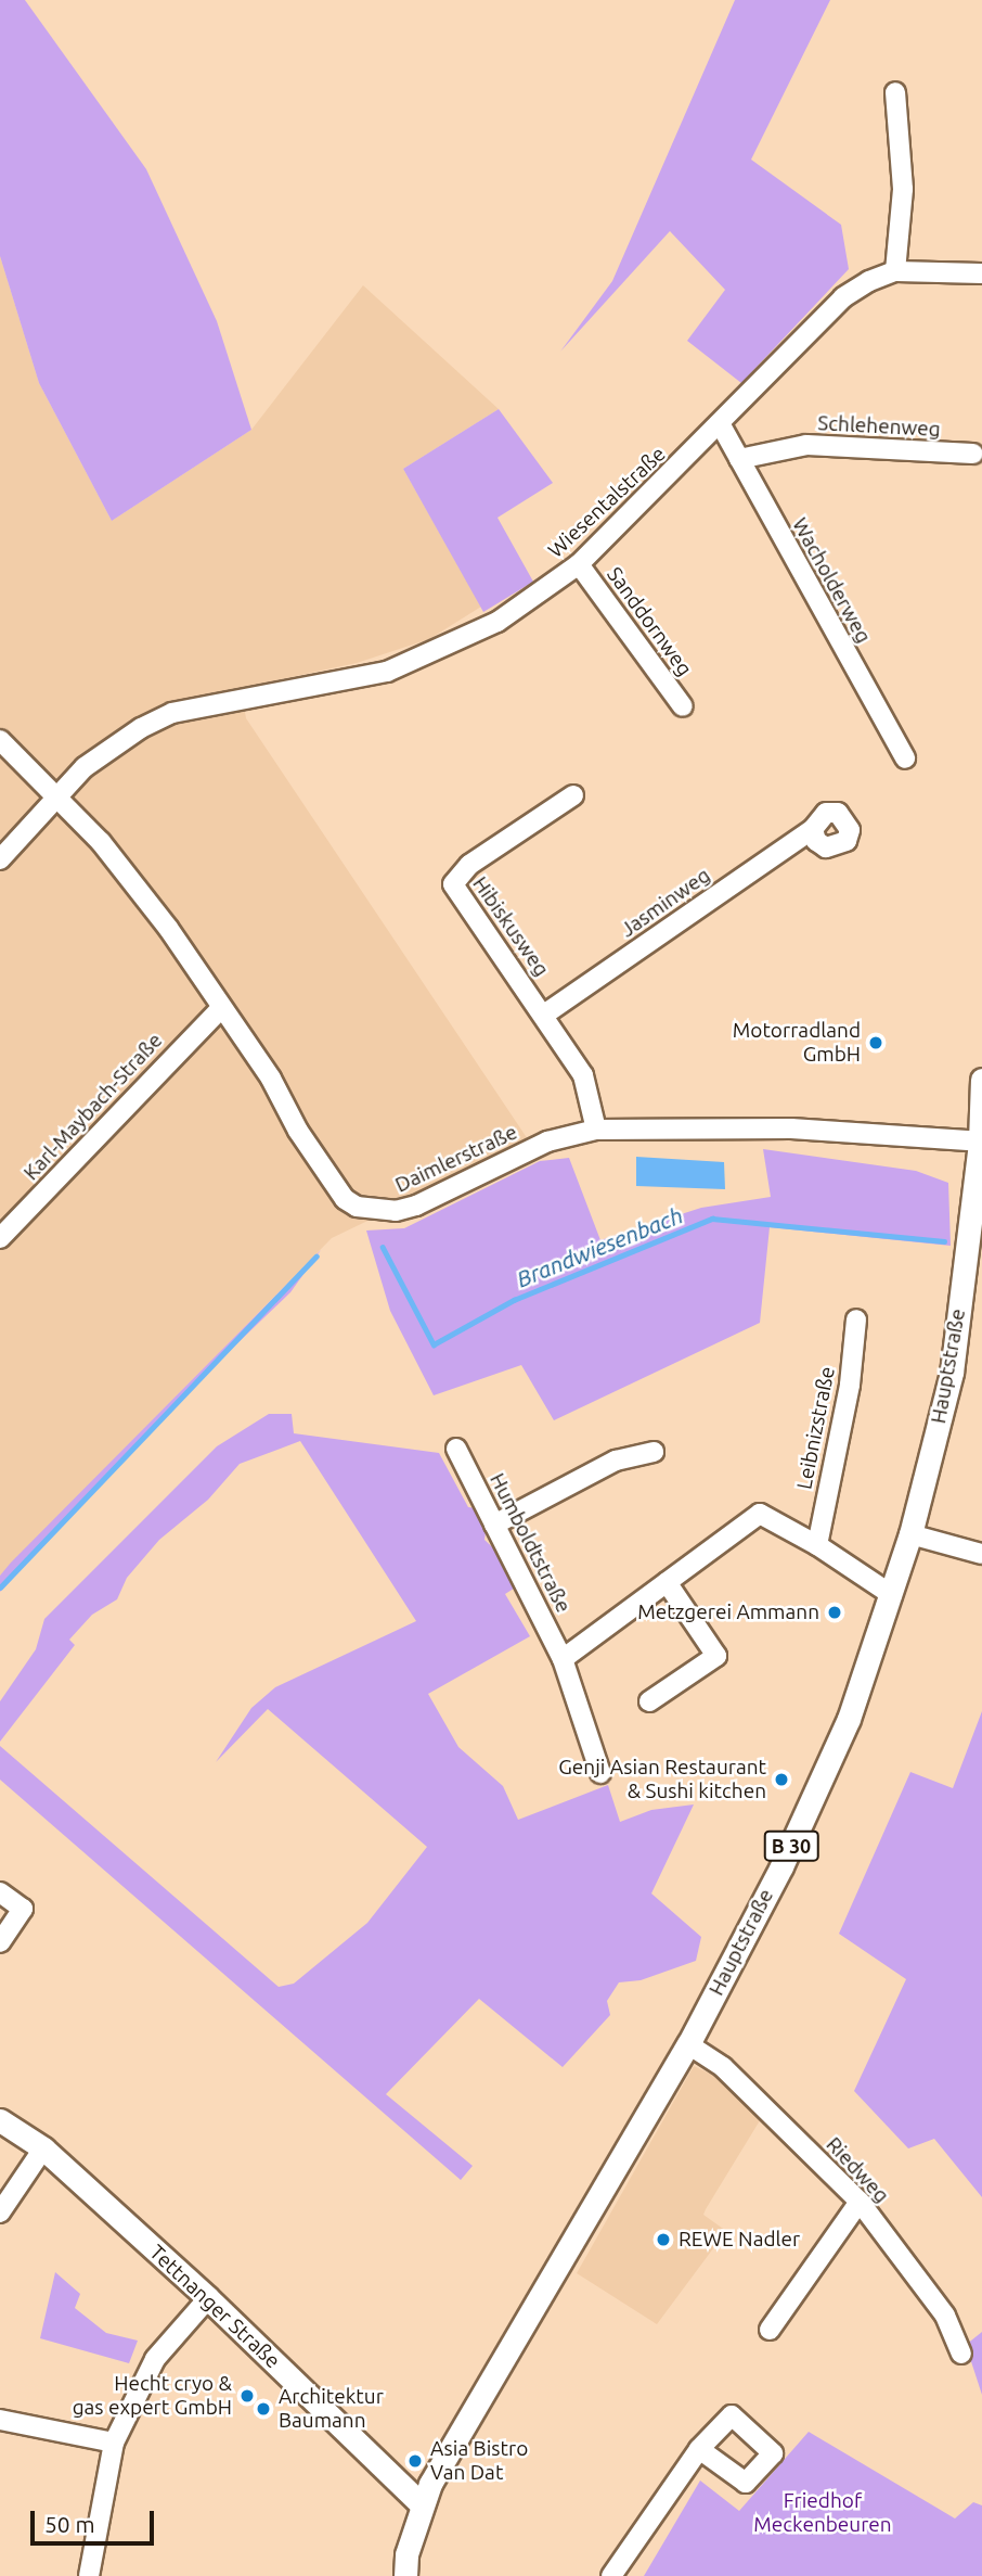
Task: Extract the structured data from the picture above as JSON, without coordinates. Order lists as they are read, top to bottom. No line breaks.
{"streets":{"main road":["Hauptstraße","B 30","Tettnanger Straße"],"street":["Schlehenweg","Wiesentalstraße","Wacholderweg","Sanddornweg","Jasminweg","Hibiskusweg","Karl-Maybach-Straße","Daimlerstraße","Leibnizstraße","Humboldtstraße","Riedweg"]},"crossings":[["Schlehenweg","Wacholderweg"],["Wiesentalstraße","Wacholderweg"],["Wiesentalstraße","Sanddornweg"],["Wiesentalstraße","Daimlerstraße"],["Jasminweg","Hibiskusweg"],["Hibiskusweg","Daimlerstraße"],["Karl-Maybach-Straße","Daimlerstraße"],["Daimlerstraße","Hauptstraße"],["Hauptstraße","Riedweg"],["Hauptstraße","Tettnanger Straße"]],"water":["Brandwiesenbach"],"parks":["Friedhof Meckenbeuren"],"places":["Motorradland GmbH","Metzgerei Ammann","Genji Asian Restaurant & Sushi kitchen","REWE Nadler","Hecht cryo & gas expert GmbH","Architektur Baumann","Asia Bistro Van Dat"],"scale_bar":"50 m"}
